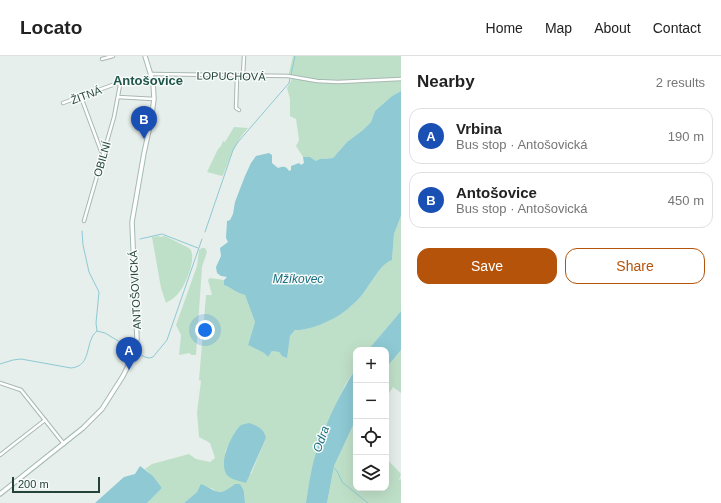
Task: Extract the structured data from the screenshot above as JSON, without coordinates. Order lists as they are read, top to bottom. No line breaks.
{"streets":{"street":["LOPUCHOVÁ","ŽITNÁ","OBILNÍ","ANTOŠOVICKÁ"]},"crossings":[["LOPUCHOVÁ","ANTOŠOVICKÁ"],["ŽITNÁ","OBILNÍ"]],"districts":["Antošovice"],"water":["Mžíkovec","Odra"],"scale_bar":"200 m","page":{"header":"Locato","nav":["Home","Map","About","Contact"],"heading":["Nearby","2 results"],"pins":["B","A"],"list":[{"mark":"A","name":"Vrbina","note":"Bus stop · Antošovická","value":"190 m"},{"mark":"B","name":"Antošovice","note":"Bus stop · Antošovická","value":"450 m"}],"buttons":["Save","Share"],"map_buttons":["+","−"],"scale":"200 m"}}
